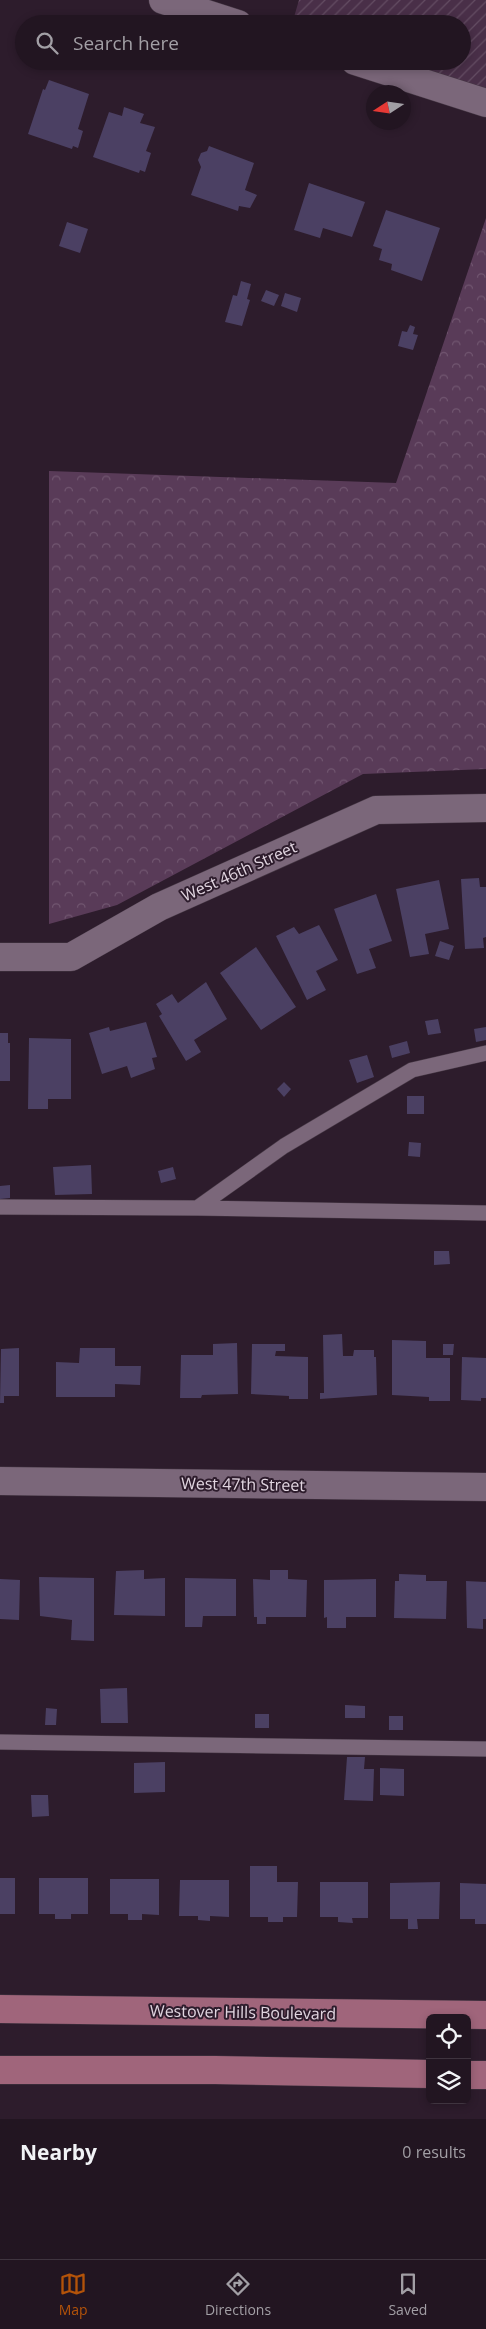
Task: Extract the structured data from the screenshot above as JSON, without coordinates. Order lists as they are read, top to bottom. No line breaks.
{"streets":{"main road":["Westover Hills Boulevard"],"street":["West 46th Street","West 47th Street"]},"north":"left","page":{"search":"Search here","heading":["Nearby","0 results"],"nav":["Map","Directions","Saved"]}}
